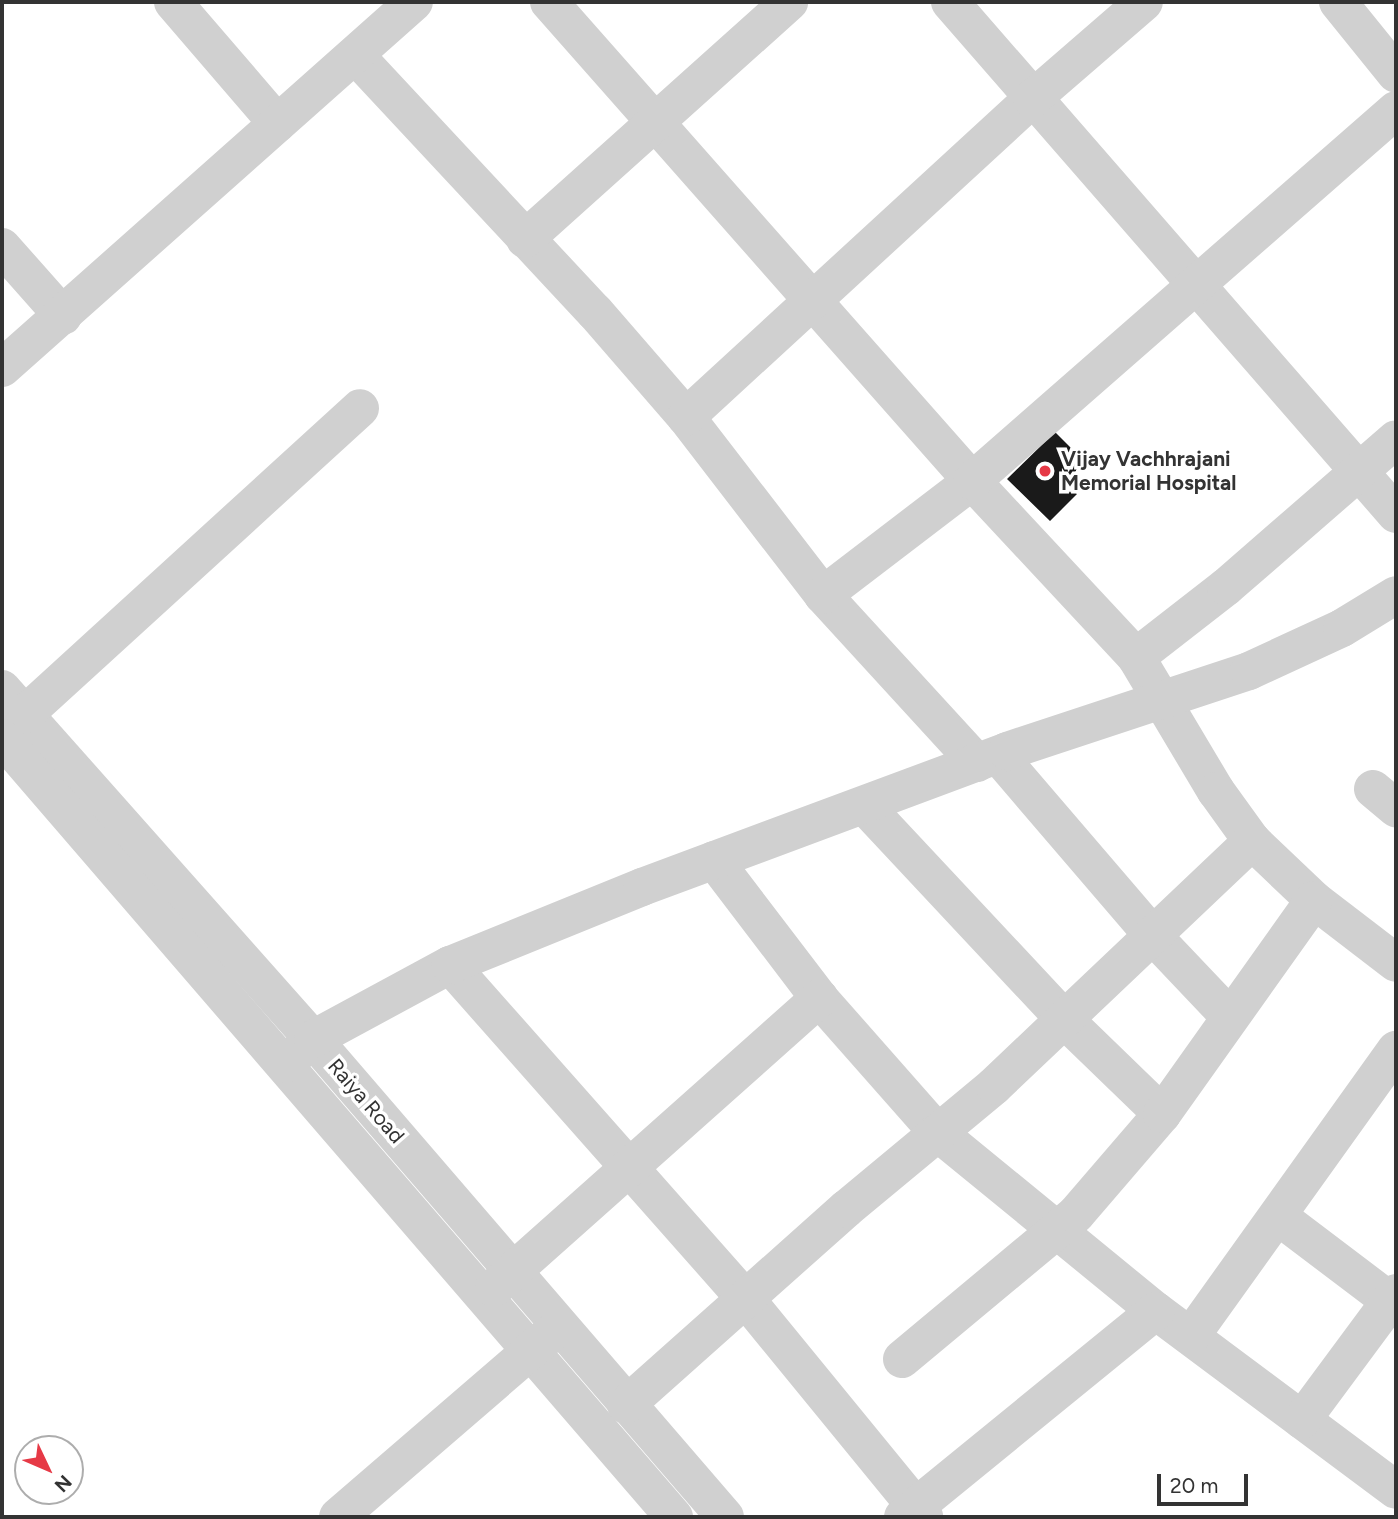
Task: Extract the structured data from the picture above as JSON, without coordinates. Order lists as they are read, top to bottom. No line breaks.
{"streets":{"street":["Raiya Road"]},"places":["Vijay Vachhrajani Memorial Hospital"],"scale_bar":"20 m","north":"bottom right"}
